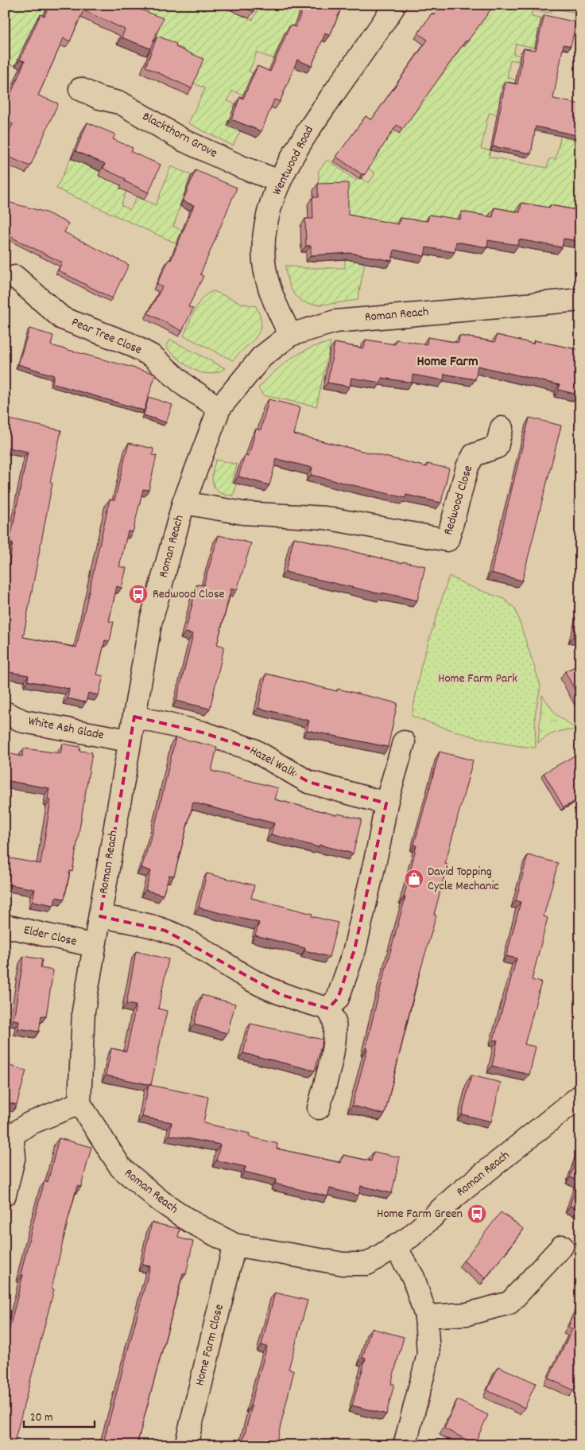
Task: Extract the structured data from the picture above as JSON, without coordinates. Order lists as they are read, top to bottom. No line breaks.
{"streets":{"street":["Blackthorn Grove","Wentwood Road","Roman Reach","Pear Tree Close","Redwood Close","White Ash Glade","Hazel Walk","Elder Close","Home Farm Close"]},"crossings":[["Blackthorn Grove","Wentwood Road"],["Wentwood Road","Roman Reach"],["Roman Reach","Pear Tree Close"],["Roman Reach","Redwood Close"],["Roman Reach","White Ash Glade"],["Roman Reach","Hazel Walk"],["Roman Reach","Elder Close"],["Roman Reach","Home Farm Close"]],"districts":["Home Farm"],"parks":["Home Farm Park"],"places":{"bus stop":["Redwood Close","Home Farm Green"],"shop":["David Topping Cycle Mechanic"]},"scale_bar":"20 m"}
